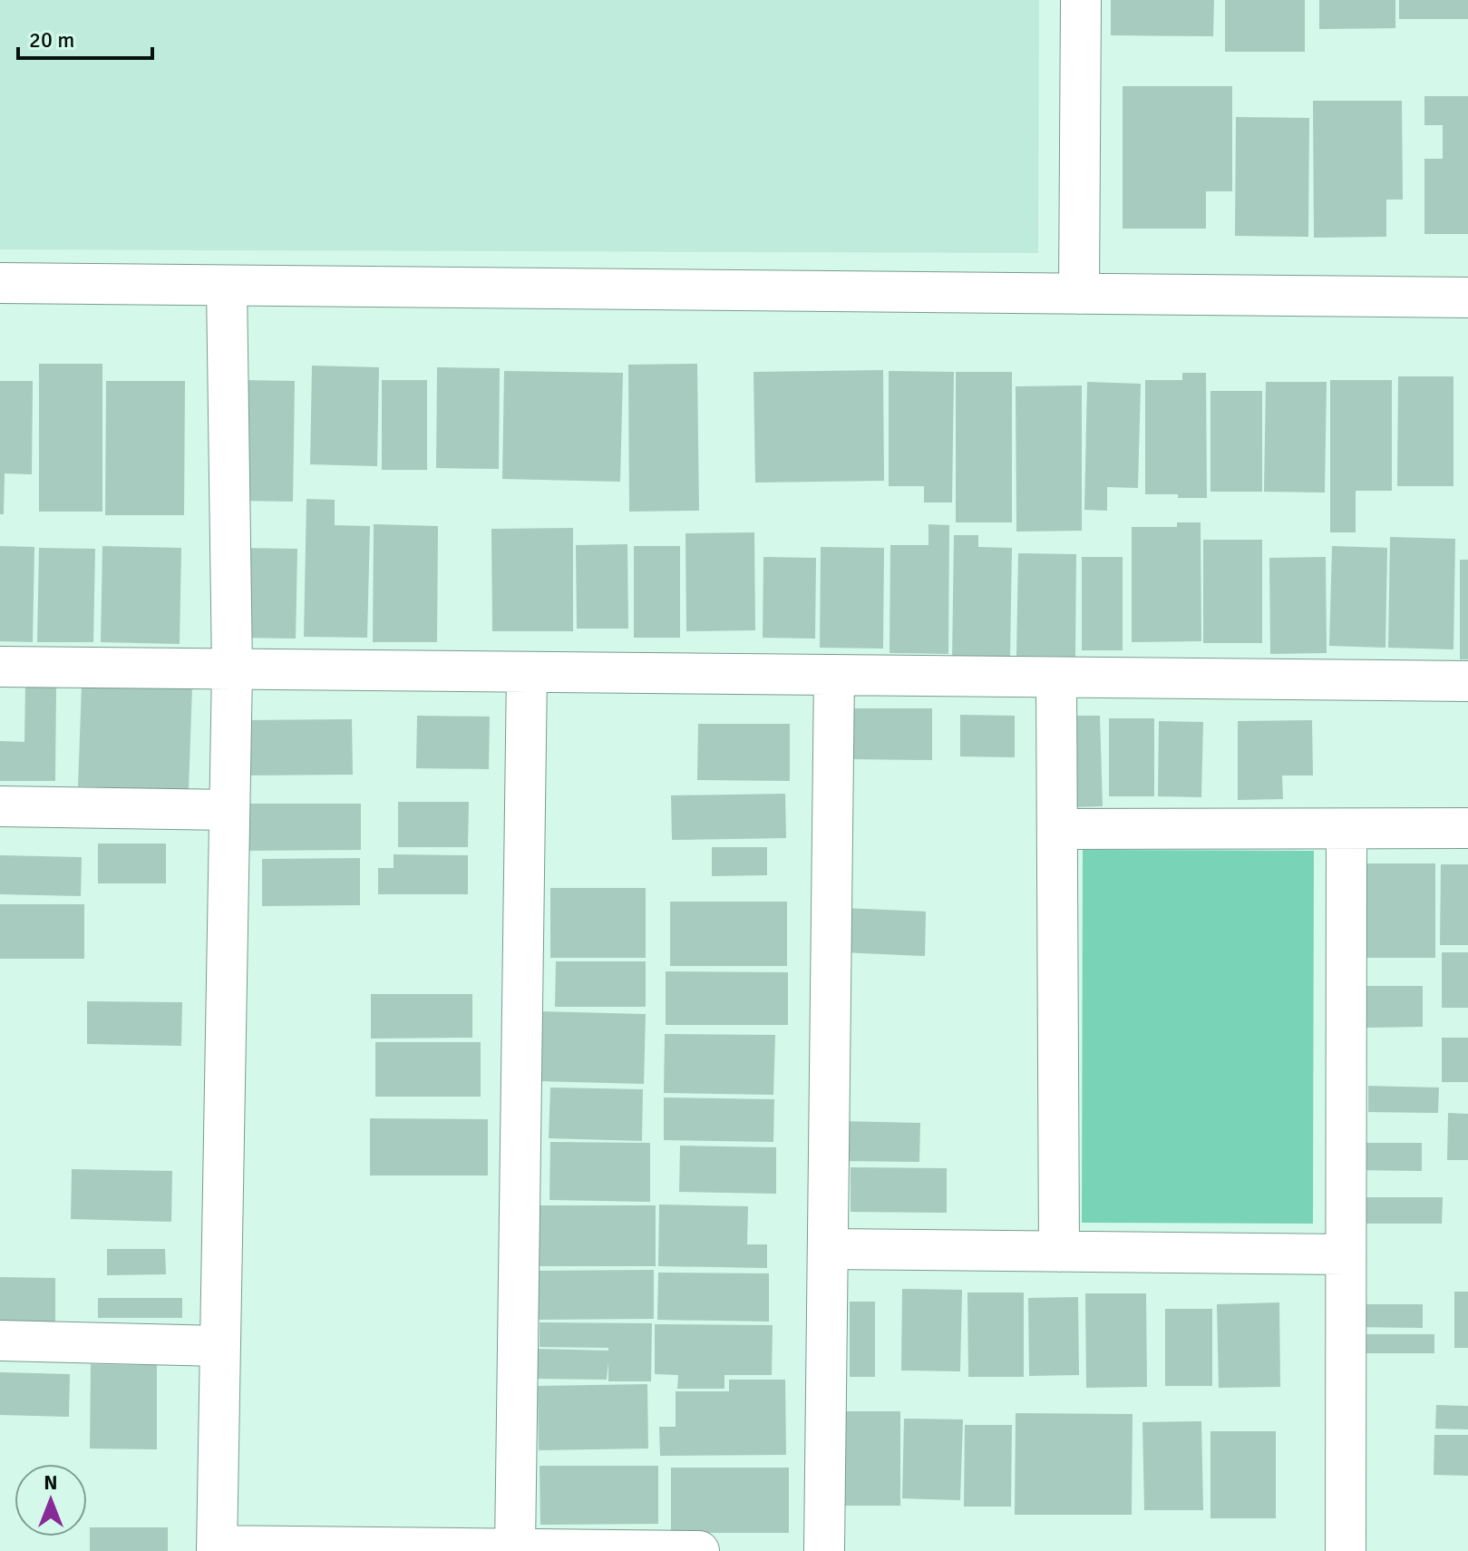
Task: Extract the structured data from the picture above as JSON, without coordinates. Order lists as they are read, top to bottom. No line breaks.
{"scale_bar":"20 m","north":"top"}
